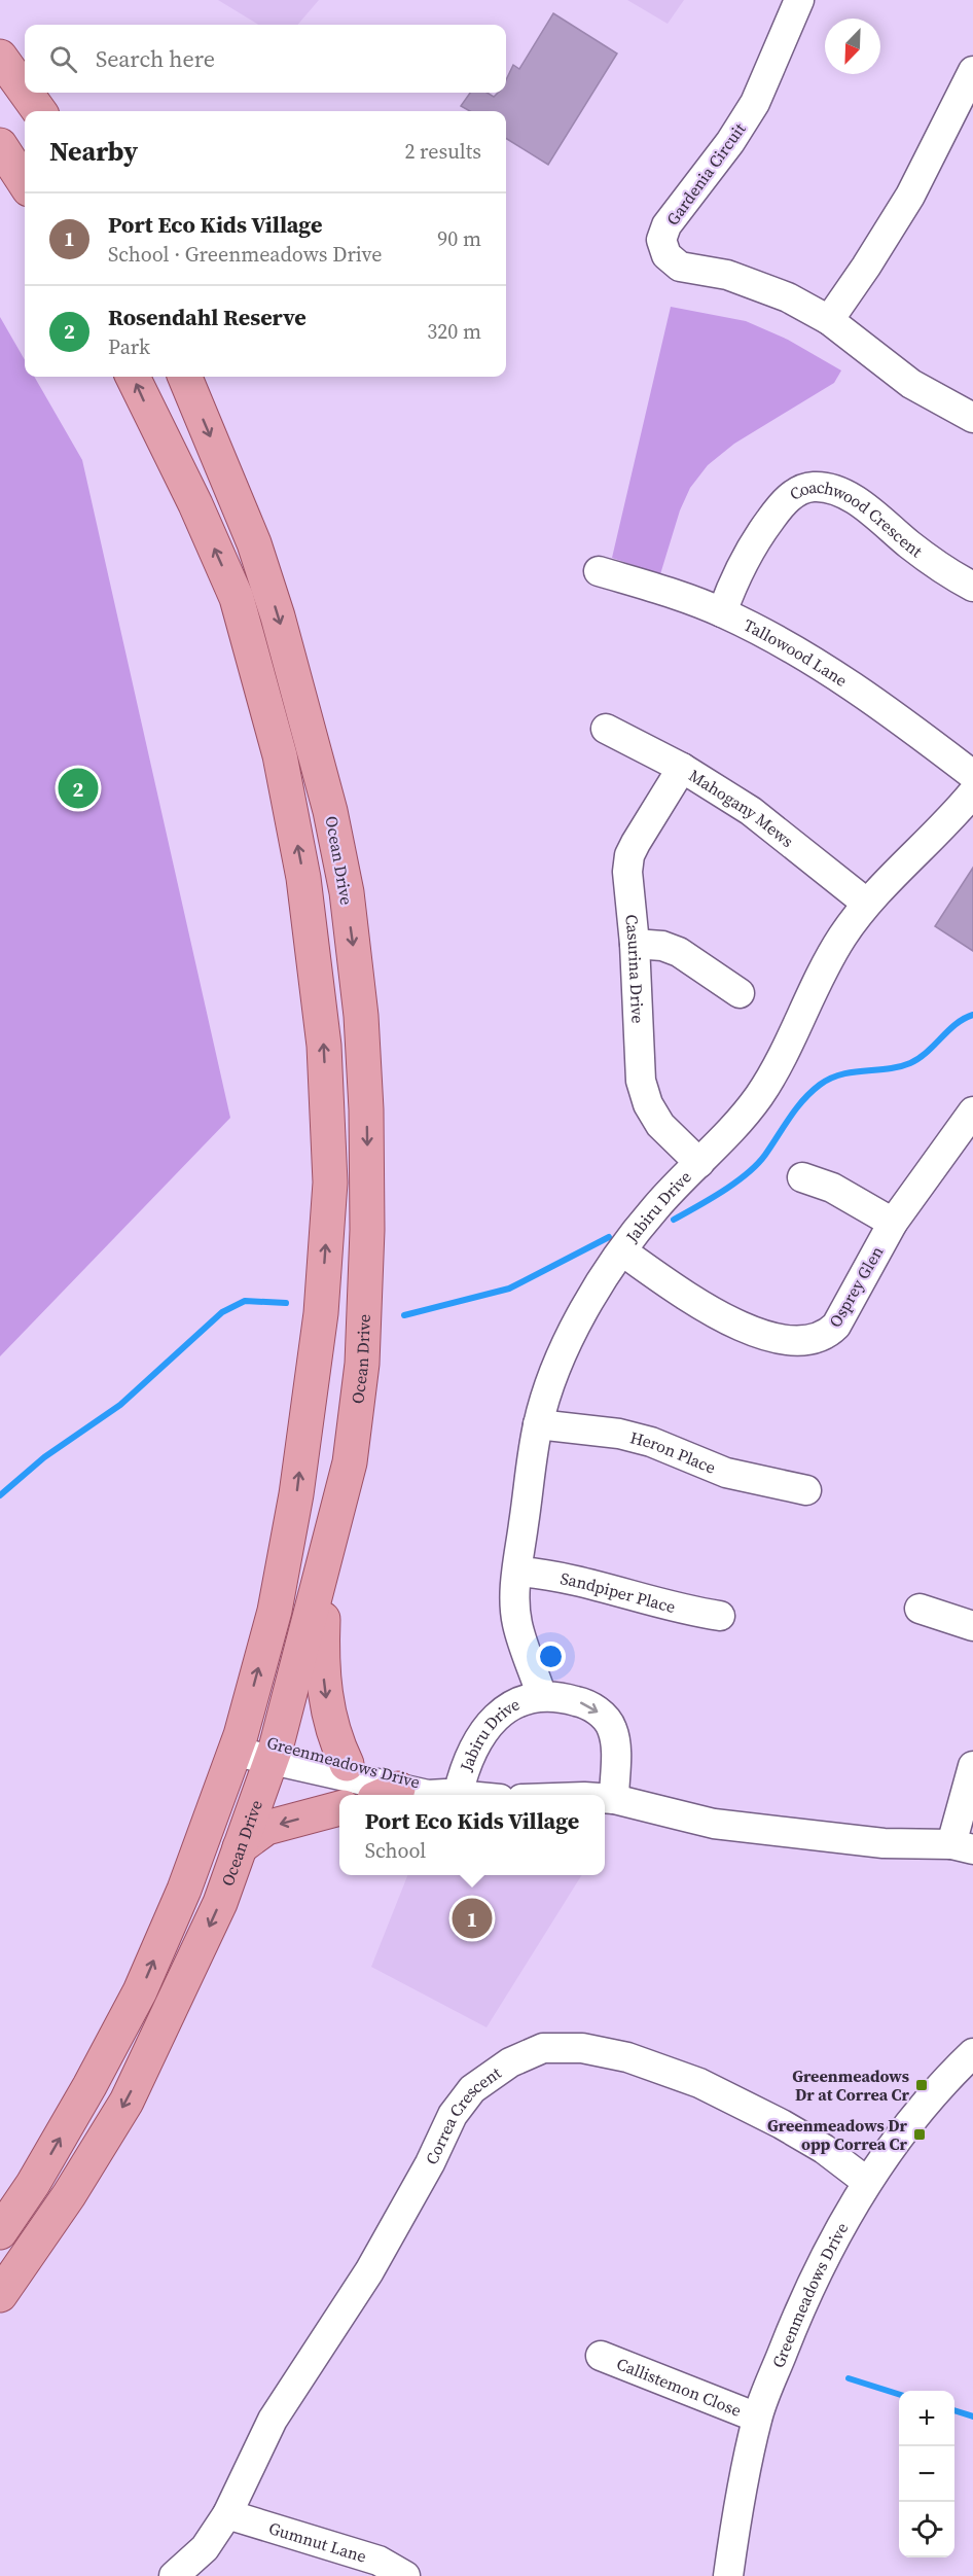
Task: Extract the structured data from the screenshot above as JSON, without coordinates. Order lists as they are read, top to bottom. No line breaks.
{"streets":{"main road":["Ocean Drive"],"street":["Gardenia Circuit","Coachwood Crescent","Tallowood Lane","Mahogany Mews","Casurina Drive","Jabiru Drive","Osprey Glen","Heron Place","Sandpiper Place","Greenmeadows Drive","Correa Crescent","Callistemon Close","Gumnut Lane"]},"crossings":[["Coachwood Crescent","Tallowood Lane"],["Mahogany Mews","Casurina Drive"],["Mahogany Mews","Jabiru Drive"],["Ocean Drive","Greenmeadows Drive"],["Casurina Drive","Jabiru Drive"],["Jabiru Drive","Osprey Glen"],["Jabiru Drive","Heron Place"],["Jabiru Drive","Sandpiper Place"],["Jabiru Drive","Greenmeadows Drive"],["Greenmeadows Drive","Correa Crescent"],["Greenmeadows Drive","Callistemon Close"],["Correa Crescent","Gumnut Lane"]],"places":{"transit":["Greenmeadows Dr at Correa Cr","Greenmeadows Dr opp Correa Cr"]},"north":"bottom left","page":{"search":"Search here","heading":["Nearby","2 results"],"list":[{"mark":"1","name":"Port Eco Kids Village","note":"School · Greenmeadows Drive","value":"90 m"},{"mark":"2","name":"Rosendahl Reserve","note":"Park","value":"320 m"}],"pins":["2","1"],"popup":["Port Eco Kids Village","School"],"map_buttons":["+","−"]}}
